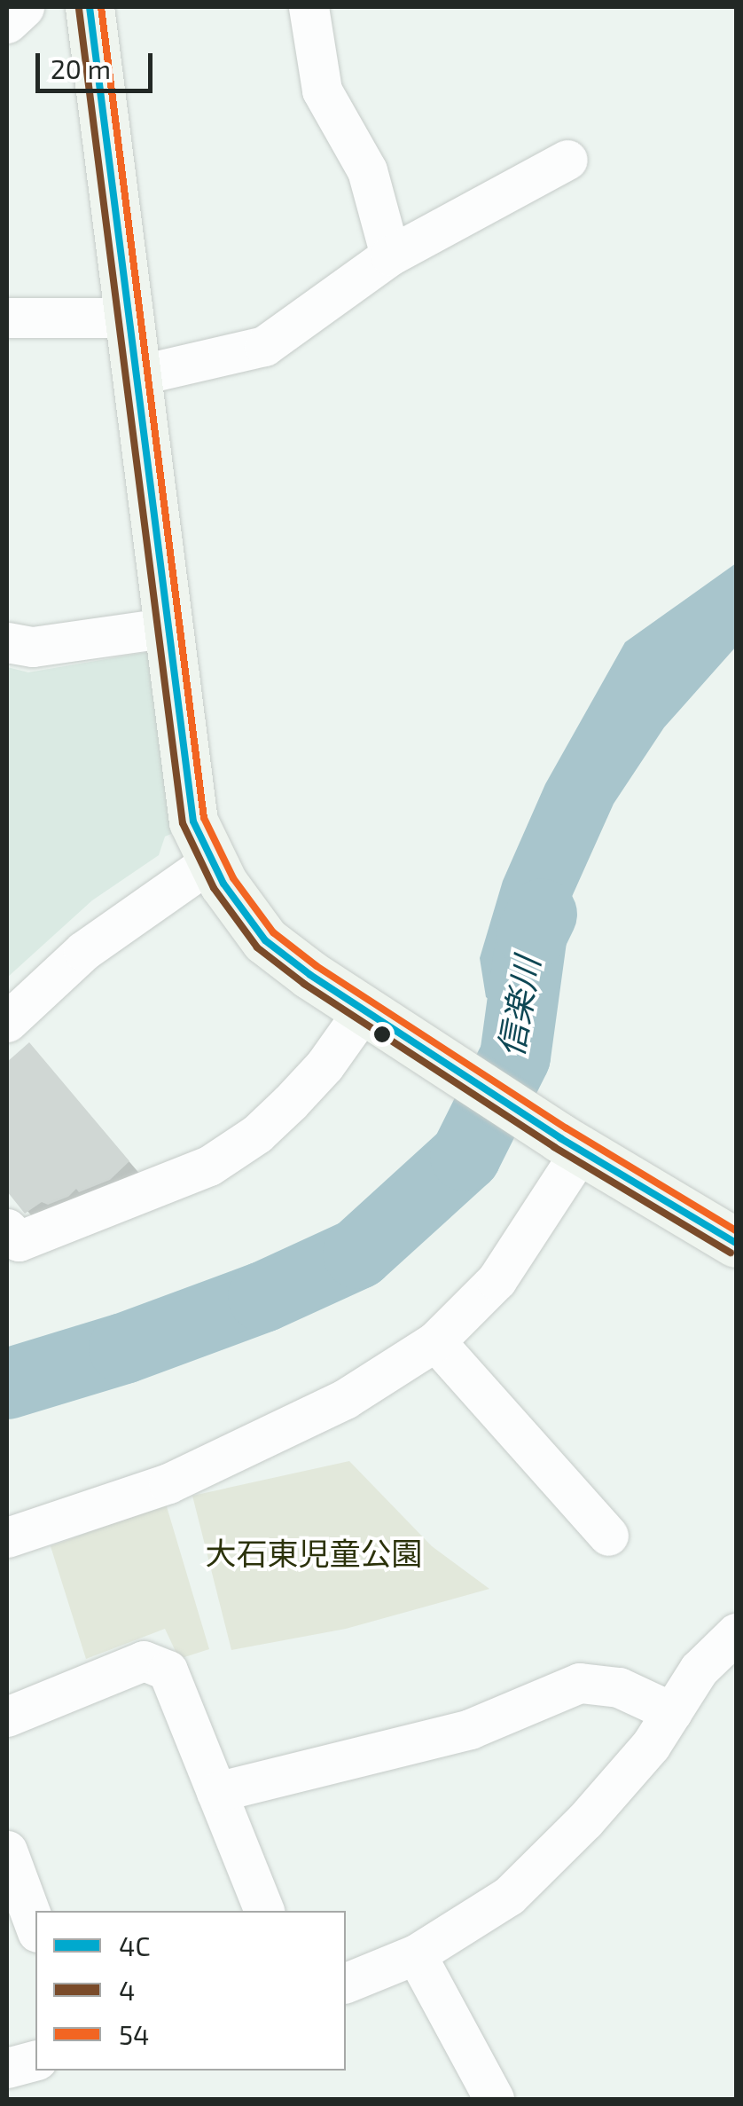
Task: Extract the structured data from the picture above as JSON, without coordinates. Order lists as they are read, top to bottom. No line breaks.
{"water":["信楽川"],"parks":["大石東児童公園"],"lines":["transit line 4C","transit line 54","transit line 4"],"legend":["4C","4","54"],"scale_bar":"20 m"}
